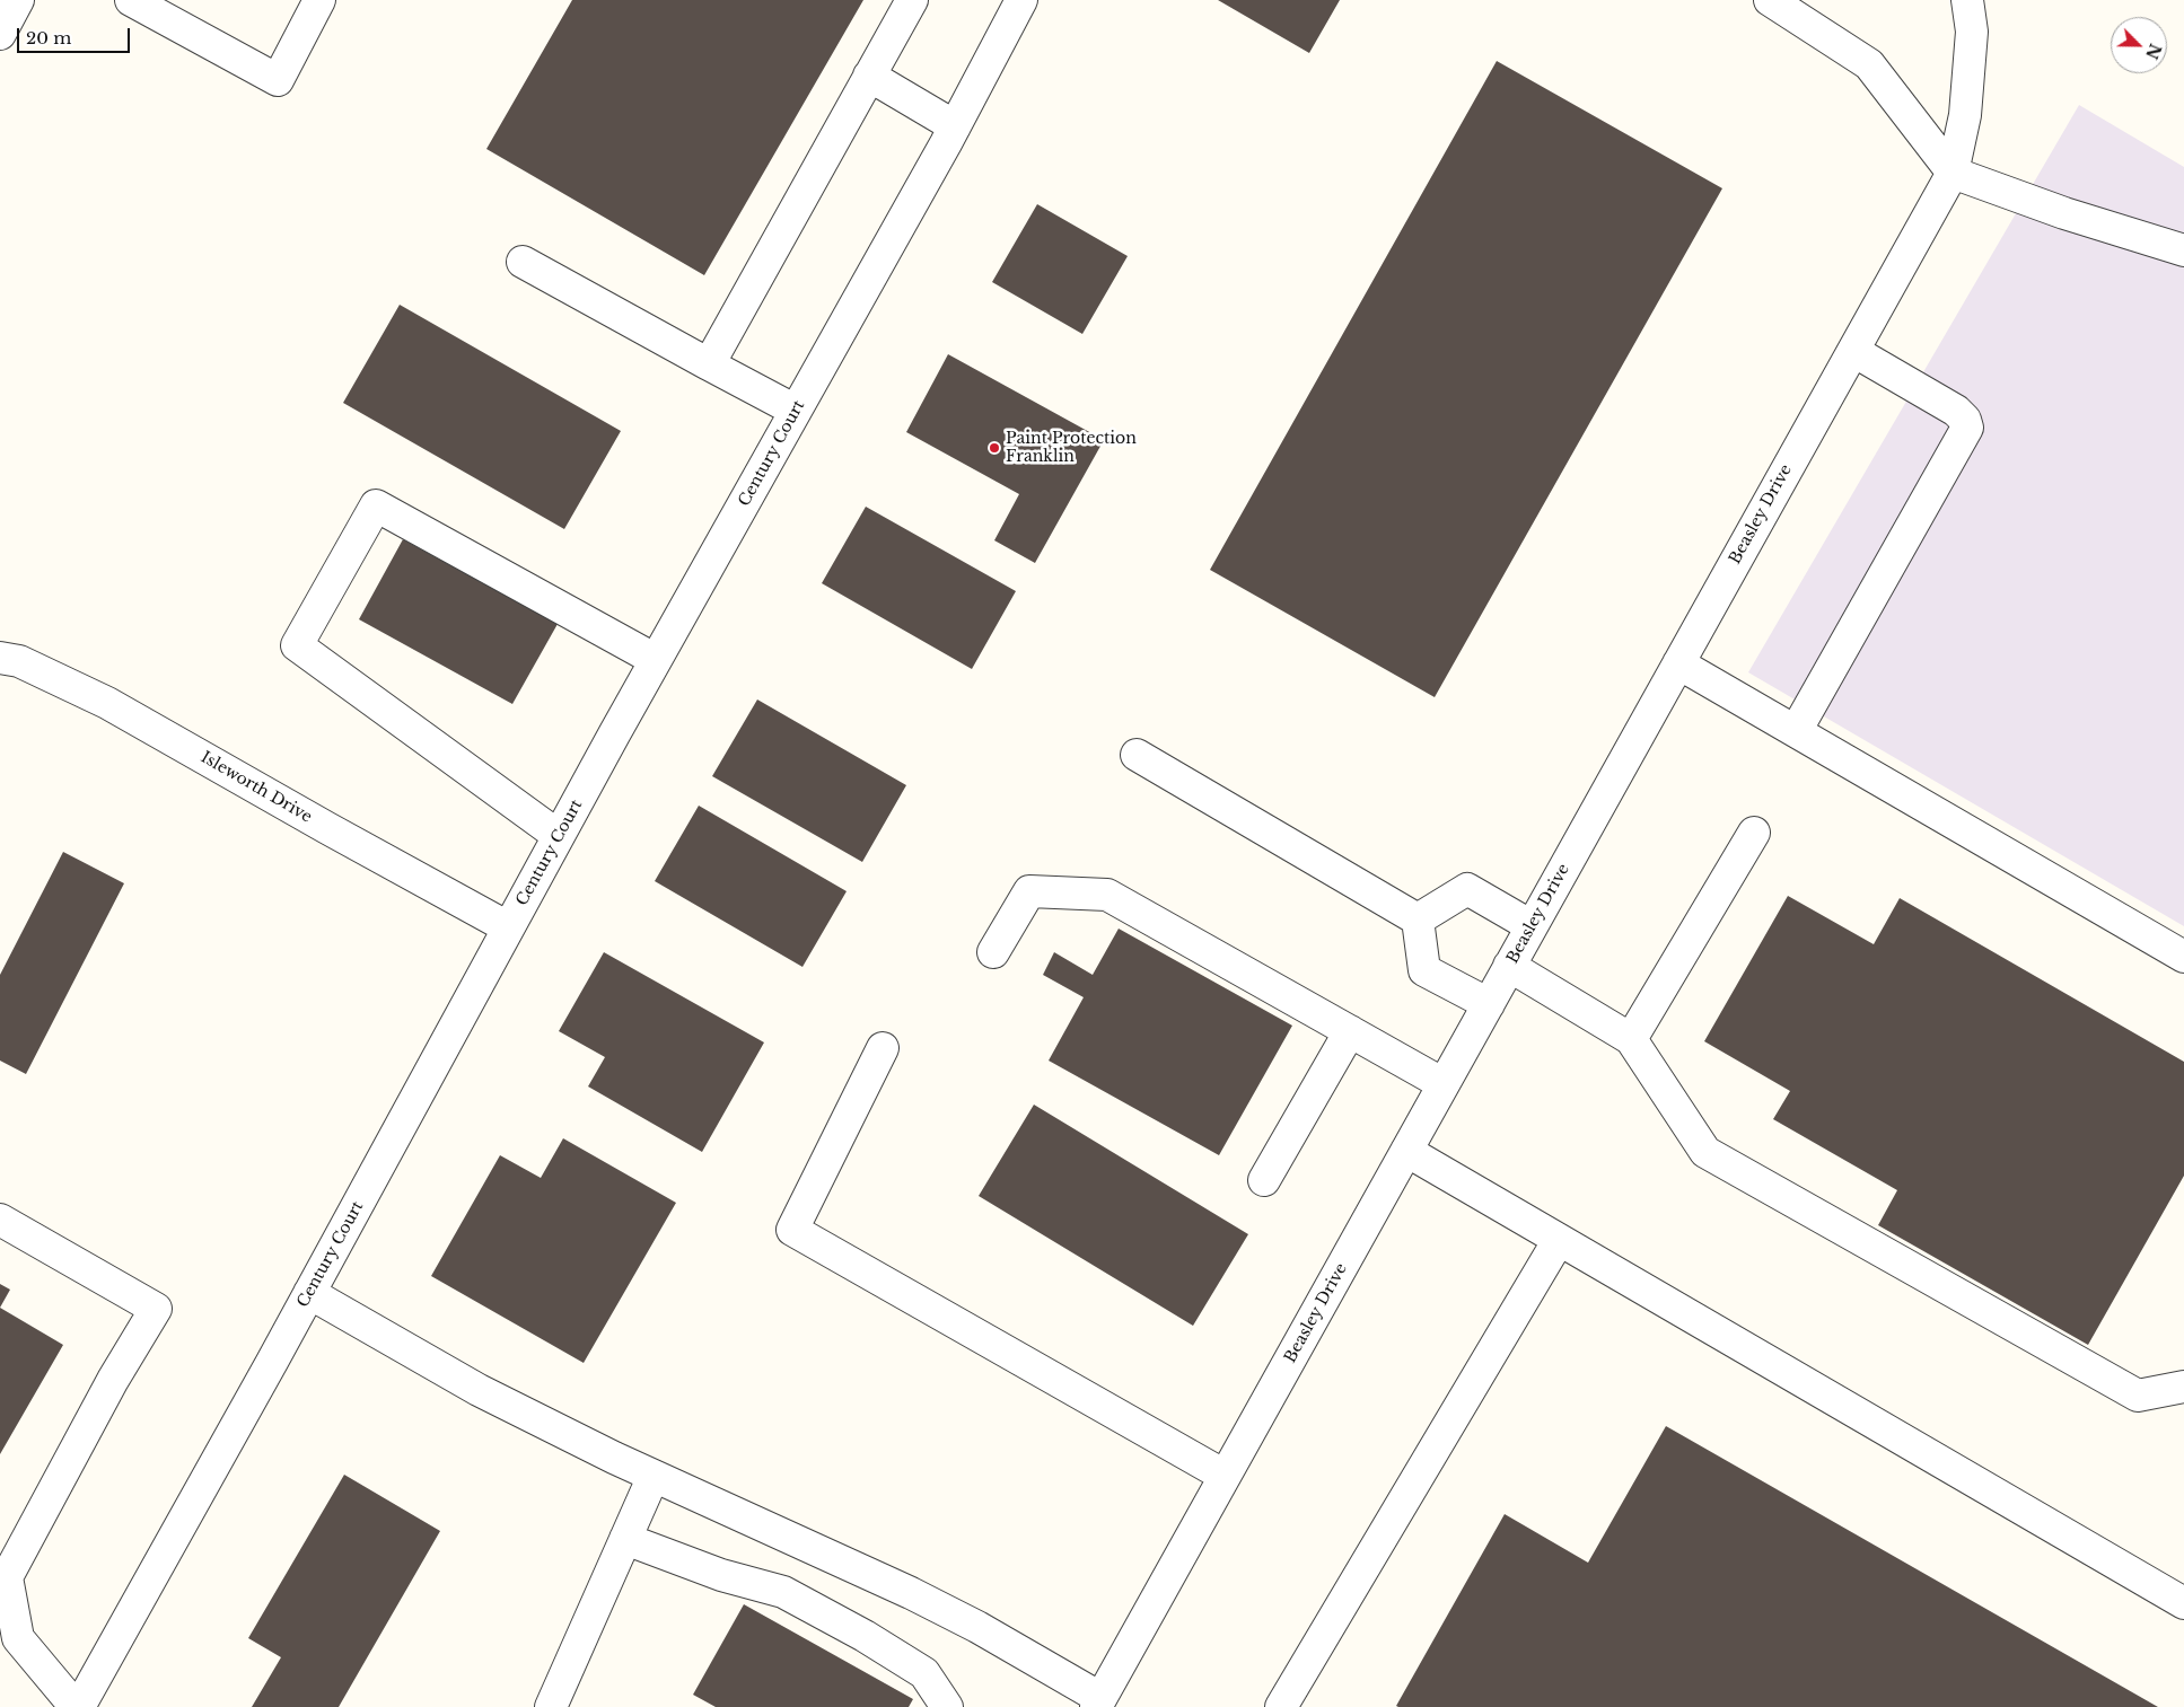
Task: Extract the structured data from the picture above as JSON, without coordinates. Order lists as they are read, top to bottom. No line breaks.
{"streets":{"street":["Century Court","Beasley Drive","Isleworth Drive"]},"crossings":[["Century Court","Isleworth Drive"]],"places":["Paint Protection Franklin"],"scale_bar":"20 m","north":"bottom right"}
